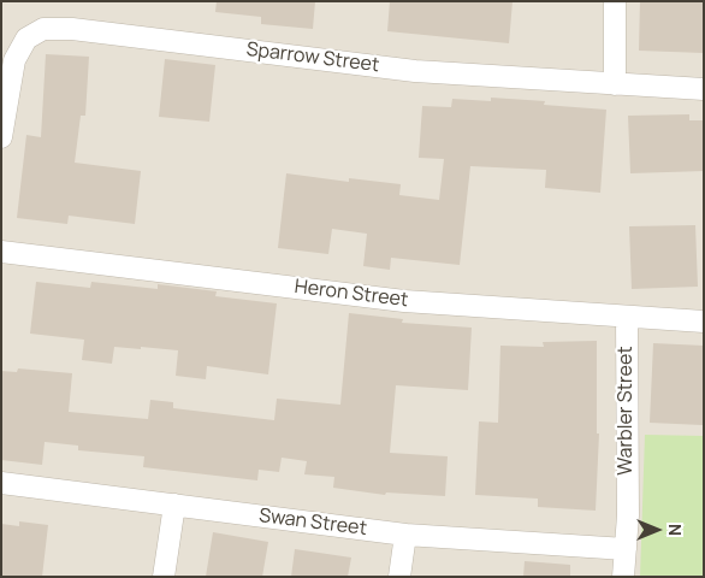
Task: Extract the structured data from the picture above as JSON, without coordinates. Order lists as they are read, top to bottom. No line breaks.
{"streets":{"street":["Sparrow Street","Heron Street","Warbler Street","Swan Street"]},"crossings":[["Heron Street","Warbler Street"],["Warbler Street","Swan Street"]],"north":"right"}
